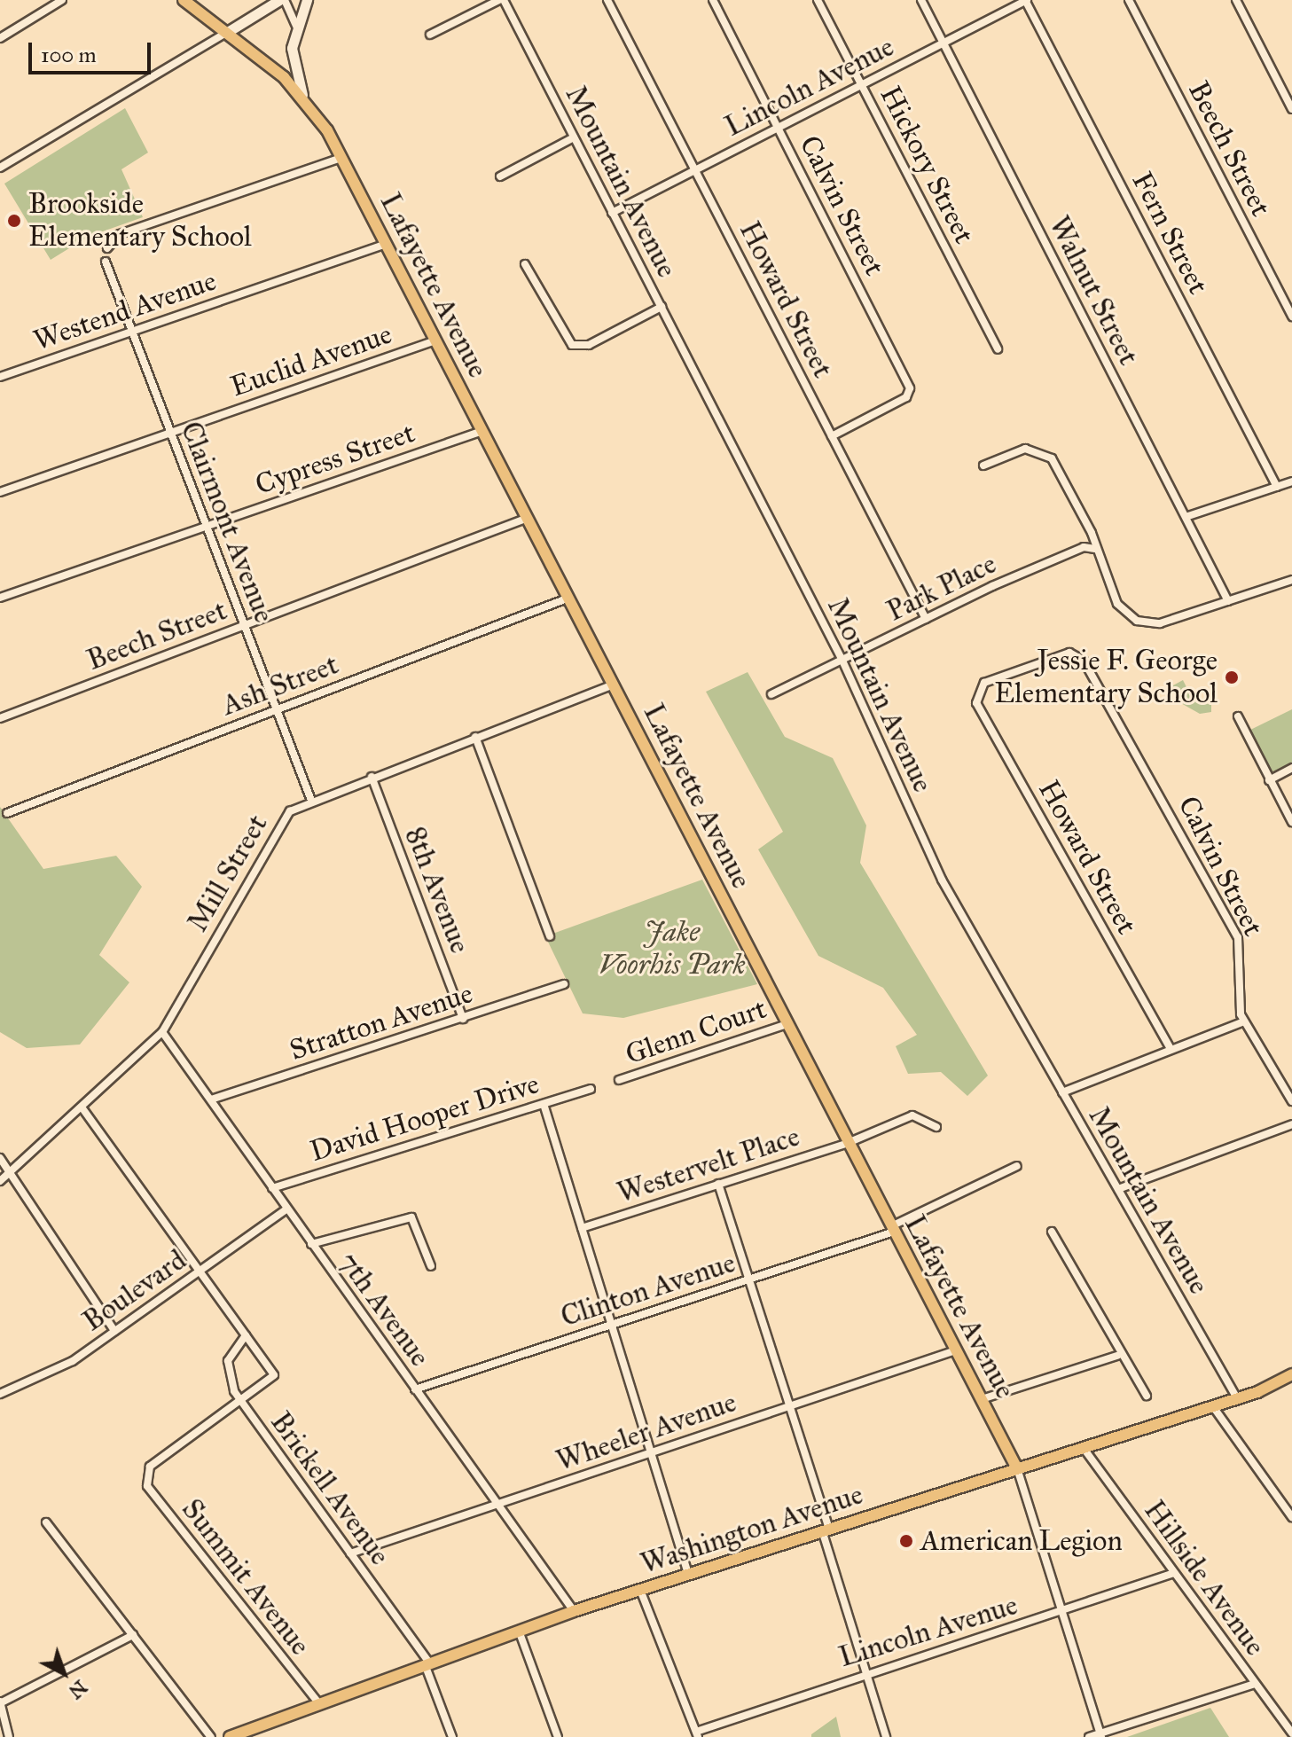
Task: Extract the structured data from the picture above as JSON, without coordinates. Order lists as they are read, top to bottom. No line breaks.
{"streets":{"main road":["Lafayette Avenue","Washington Avenue"],"street":["Lincoln Avenue","Beech Street","Hickory Street","Mountain Avenue","Calvin Street","Fern Street","Walnut Street","Howard Street","Westend Avenue","Euclid Avenue","Cypress Street","Clairmont Avenue","Park Place","Ash Street","Mill Street","8th Avenue","Stratton Avenue","Glenn Court","David Hooper Drive","Westervelt Place","Clinton Avenue","Boulevard","7th Avenue","Wheeler Avenue","Brickell Avenue","Summit Avenue","Hillside Avenue"]},"crossings":[["Lincoln Avenue","Hickory Street"],["Lincoln Avenue","Mountain Avenue"],["Lincoln Avenue","Calvin Street"],["Lincoln Avenue","Fern Street"],["Lincoln Avenue","Lafayette Avenue"],["Lincoln Avenue","Walnut Street"],["Lincoln Avenue","Howard Street"],["Lincoln Avenue","Hillside Avenue"],["Beech Street","Lafayette Avenue"],["Beech Street","Clairmont Avenue"],["Mountain Avenue","Park Place"],["Mountain Avenue","Washington Avenue"],["Calvin Street","Howard Street"],["Lafayette Avenue","Westend Avenue"],["Lafayette Avenue","Euclid Avenue"],["Lafayette Avenue","Cypress Street"],["Lafayette Avenue","Ash Street"],["Lafayette Avenue","Mill Street"],["Lafayette Avenue","Glenn Court"],["Lafayette Avenue","Westervelt Place"],["Lafayette Avenue","Clinton Avenue"],["Lafayette Avenue","Wheeler Avenue"],["Lafayette Avenue","Washington Avenue"],["Howard Street","Park Place"],["Westend Avenue","Clairmont Avenue"],["Euclid Avenue","Clairmont Avenue"],["Cypress Street","Clairmont Avenue"],["Clairmont Avenue","Ash Street"],["Clairmont Avenue","Mill Street"],["Mill Street","8th Avenue"],["Mill Street","7th Avenue"],["8th Avenue","Stratton Avenue"],["Stratton Avenue","7th Avenue"],["David Hooper Drive","7th Avenue"],["Clinton Avenue","7th Avenue"],["Boulevard","7th Avenue"],["7th Avenue","Wheeler Avenue"],["7th Avenue","Washington Avenue"],["Wheeler Avenue","Brickell Avenue"],["Brickell Avenue","Washington Avenue"],["Brickell Avenue","Summit Avenue"],["Washington Avenue","Summit Avenue"],["Washington Avenue","Hillside Avenue"]],"parks":["Jake Voorhis Park"],"places":["Brookside Elementary School","Jessie F. George Elementary School","American Legion"],"scale_bar":"100 m","north":"bottom right"}
